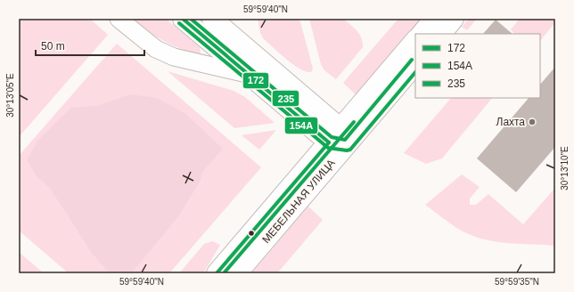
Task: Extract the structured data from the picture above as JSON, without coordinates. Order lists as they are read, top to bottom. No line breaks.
{"streets":{"street":["МЕБЕЛЬНАЯ УЛИЦА"]},"places":["Лахта"],"lines":["transit line 172","transit line 235","transit line 154А"],"legend":["172","154А","235"],"scale_bar":"50 m","coordinates":["59°59'40\"N","30°13'05\"E","30°13'10\"E","59°59'35\"N"]}
